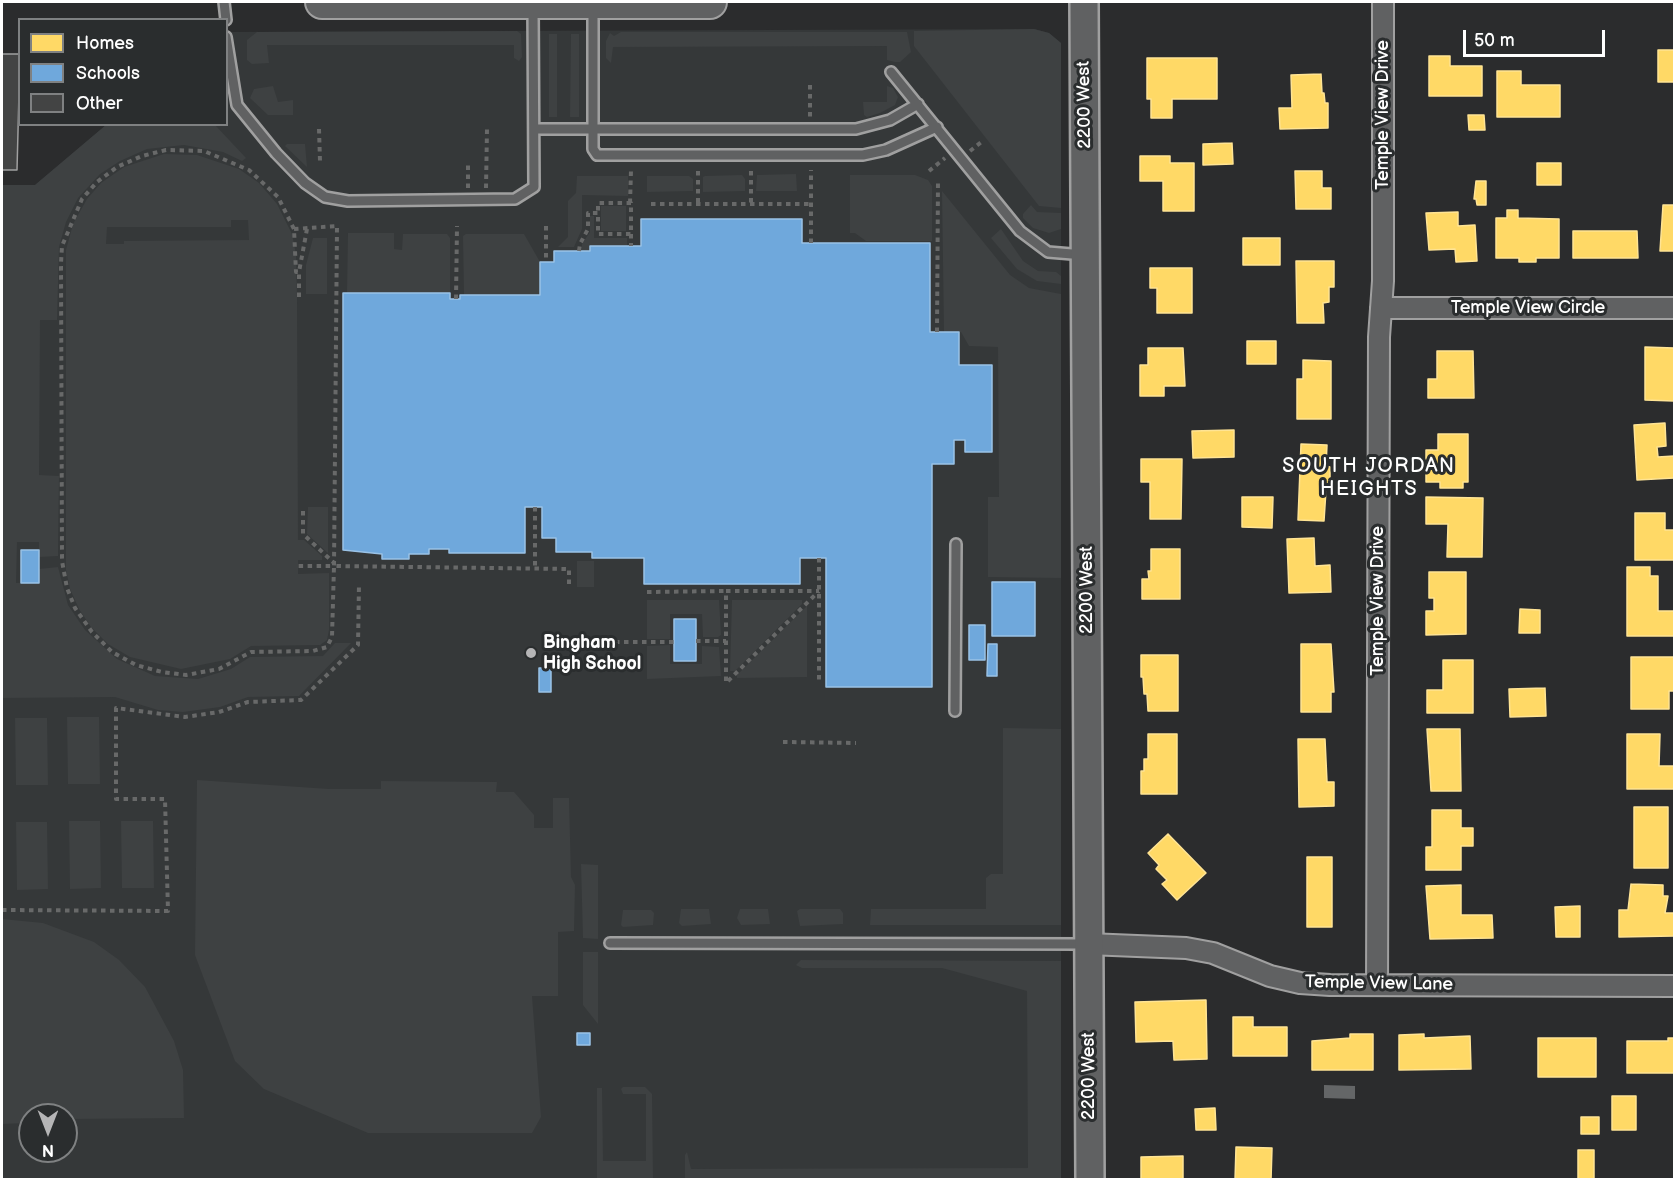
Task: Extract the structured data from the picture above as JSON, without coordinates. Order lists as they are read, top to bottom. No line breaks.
{"streets":{"street":["2200 West","Temple View Drive","Temple View Circle","Temple View Lane"]},"crossings":[["2200 West","Temple View Lane"],["Temple View Drive","Temple View Circle"],["Temple View Drive","Temple View Lane"]],"districts":["SOUTH JORDAN HEIGHTS"],"places":["Bingham High School"],"legend":["Homes","Schools","Other"],"scale_bar":"50 m","north":"bottom"}
